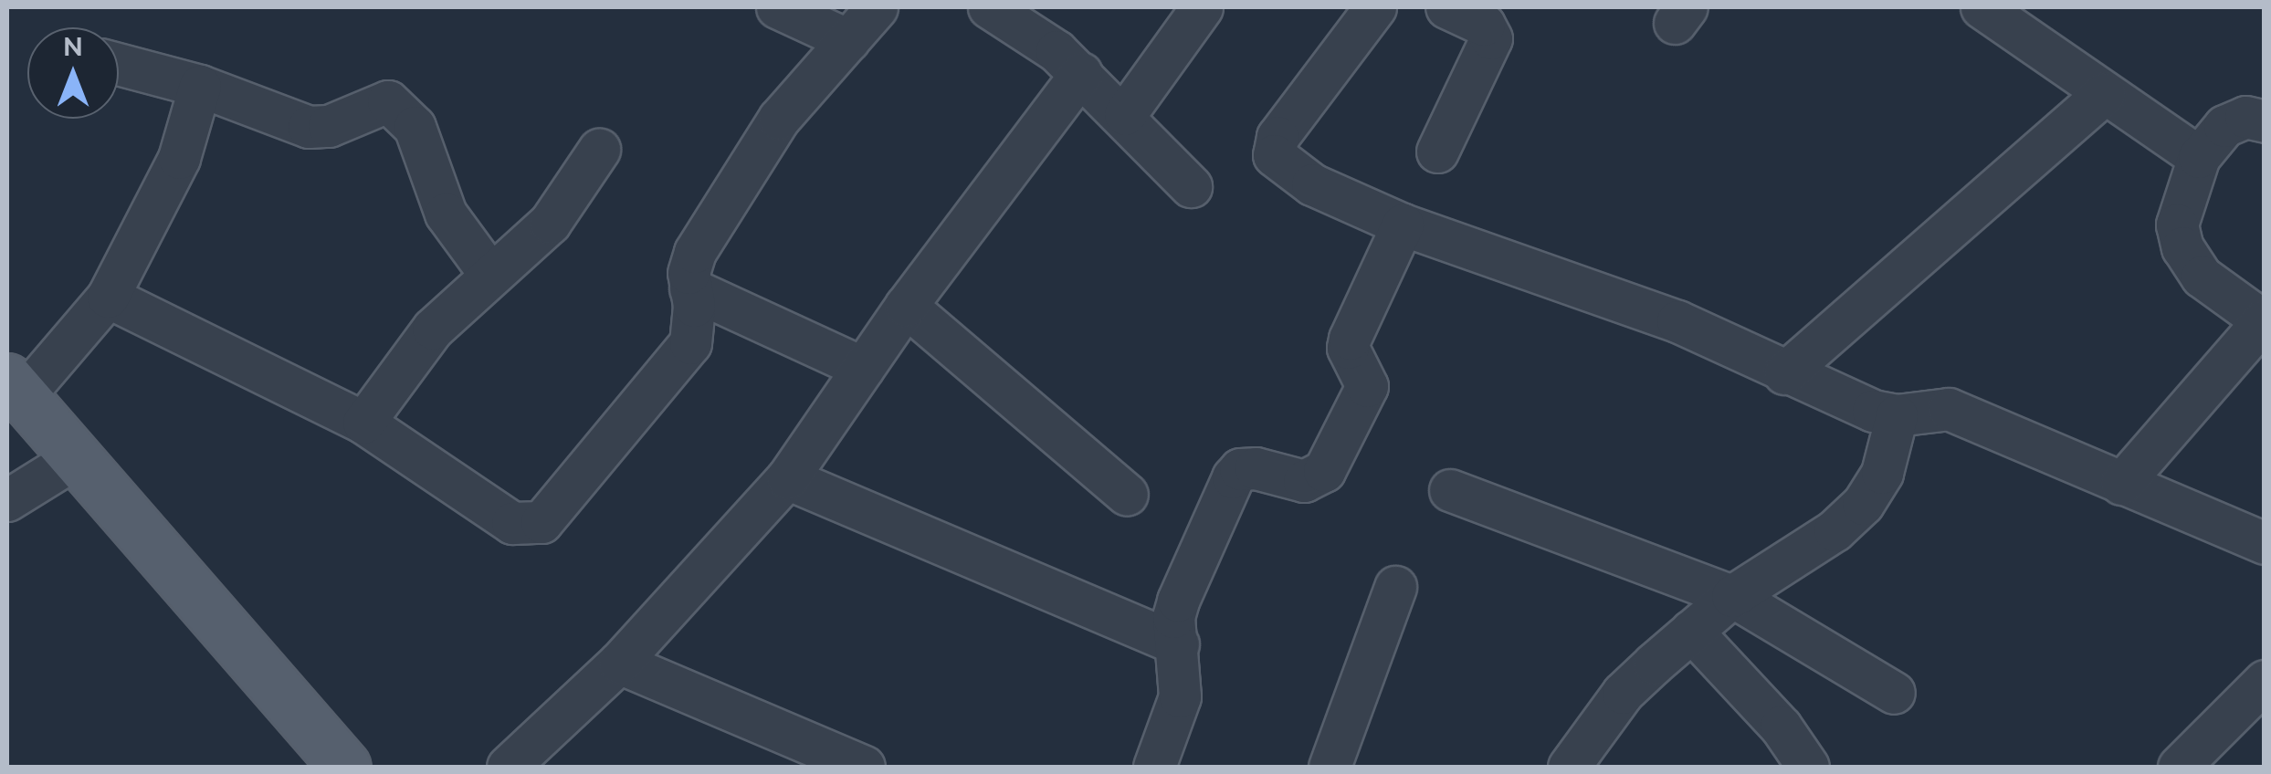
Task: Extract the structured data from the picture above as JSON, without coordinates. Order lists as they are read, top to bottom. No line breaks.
{"north":"top"}
